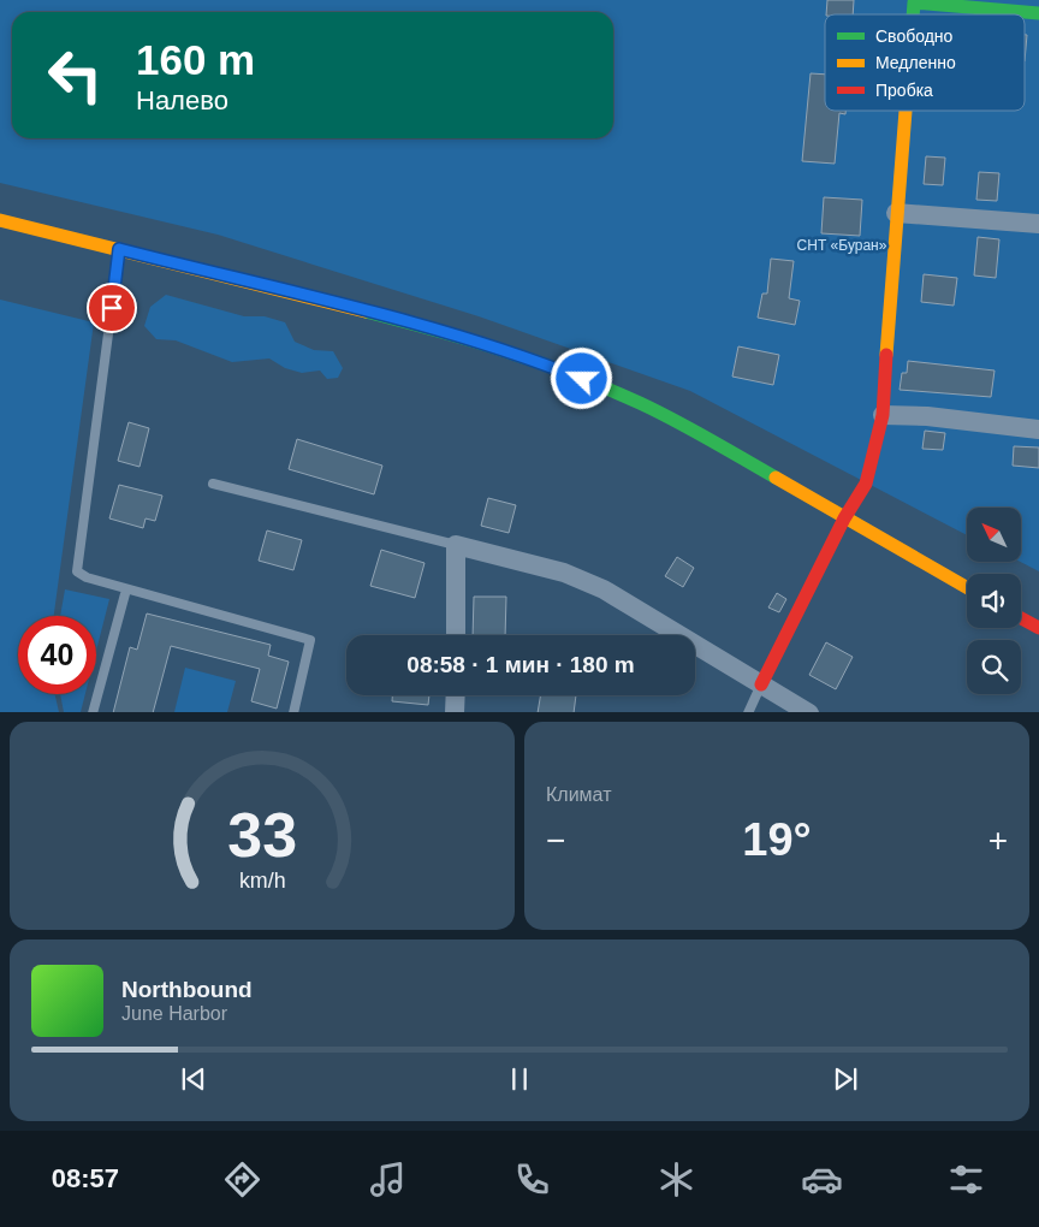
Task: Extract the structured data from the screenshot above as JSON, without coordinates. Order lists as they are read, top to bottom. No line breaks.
{"parks":["СНТ «Буран»"],"legend":["Свободно","Медленно","Пробка"],"north":"top left","page":{"turn":["160 m","Налево"],"limit":"40","trip":"08:58 · 1 мин · 180 m","tile":"Климат","heat":["−","19°","+"],"song":["Northbound","June Harbor"],"tabs":"08:57","gauge":["33","km/h"]}}
